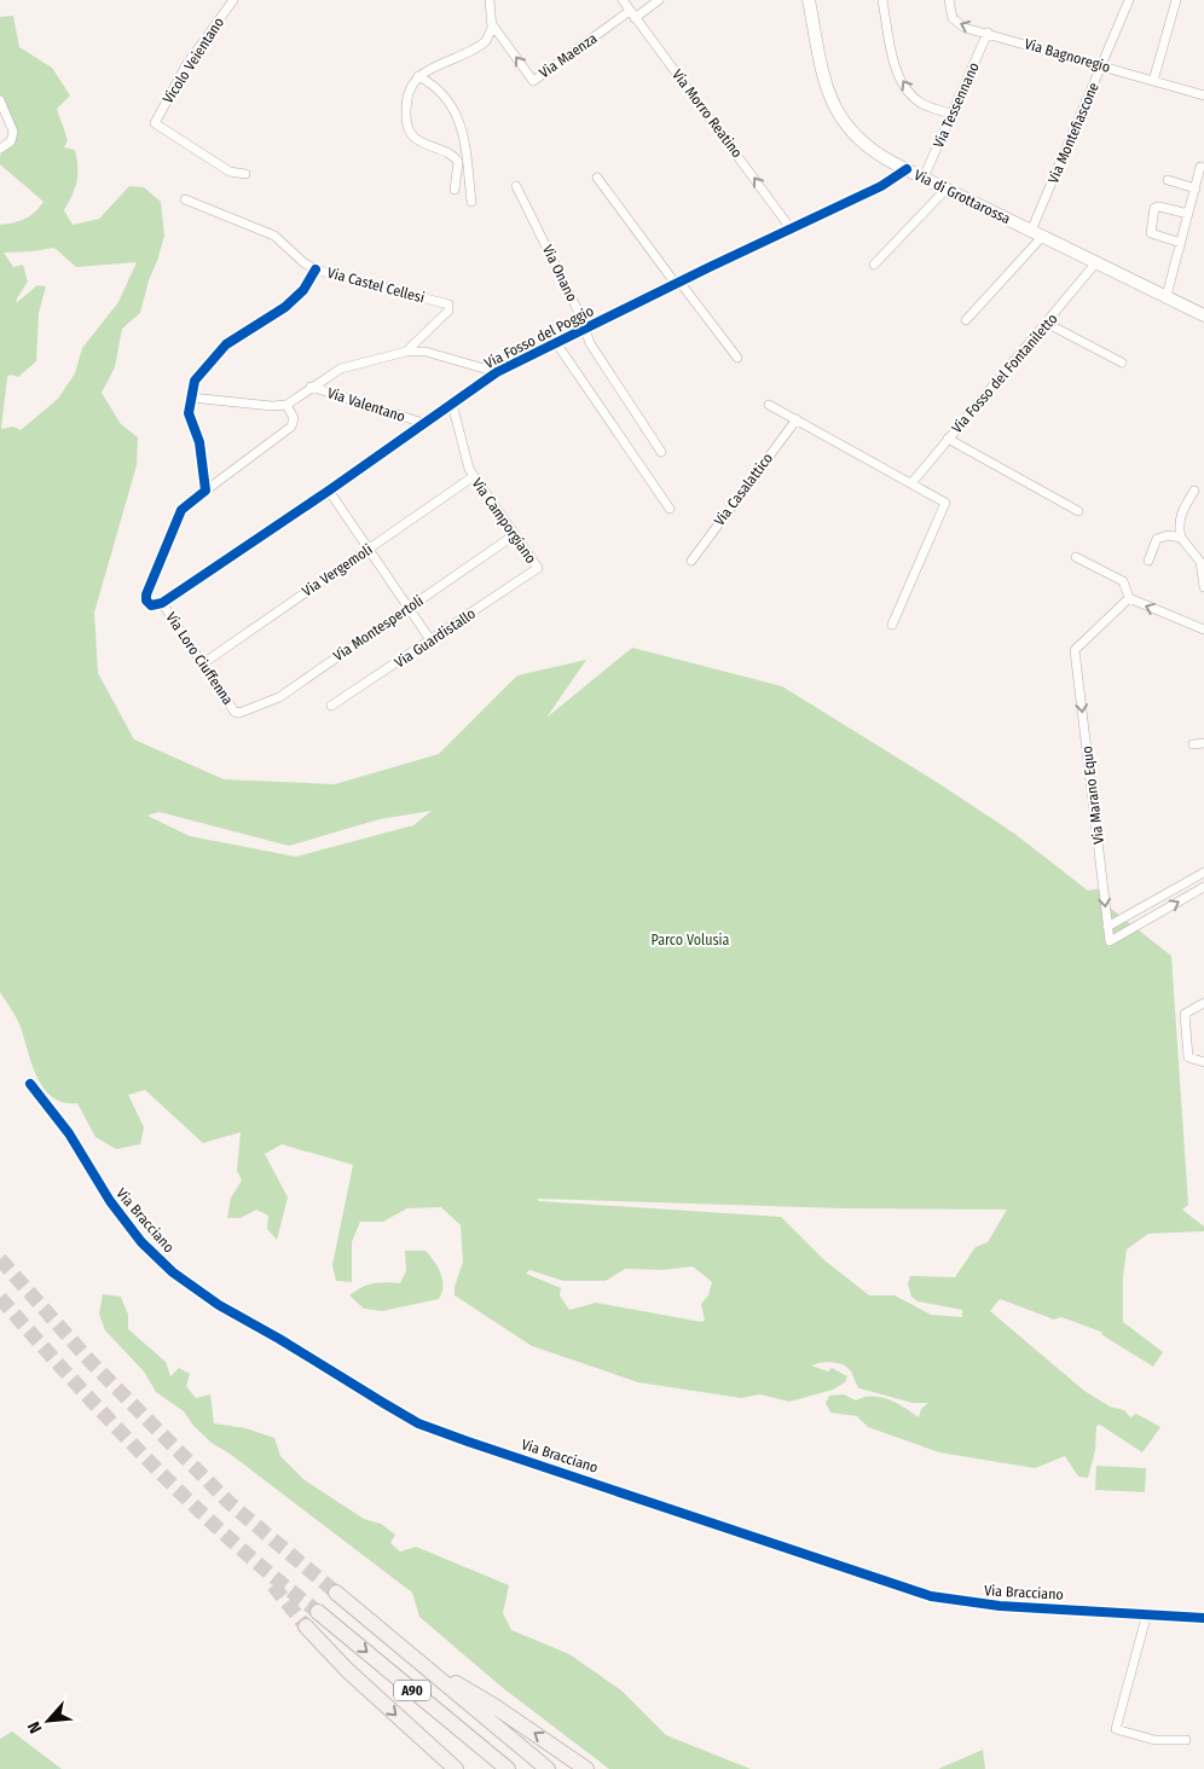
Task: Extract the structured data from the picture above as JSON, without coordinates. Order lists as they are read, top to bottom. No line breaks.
{"streets":{"highway":["A90"],"street":["Via Maenza","Via Bagnoregio","Vicolo Veientano","Via Tessennano","Via Morro Reatino","Via Montefiascone","Via di Grottarossa","Via Onano","Via Castel Cellesi","Via Fosso del Poggio","Via Fosso del Fontaniletto","Via Valentano","Via Casalattico","Via Camporgiano","Via Vergemoli","Via Montespertoli","Via Guardistallo","Via Loro Ciuffenna","Via Marano Equo","Via Bracciano"]},"crossings":[["Via Maenza","Via Morro Reatino"],["Via Bagnoregio","Via Tessennano"],["Via Bagnoregio","Via Montefiascone"],["Via Tessennano","Via di Grottarossa"],["Via Morro Reatino","Via Fosso del Poggio"],["Via Montefiascone","Via di Grottarossa"],["Via di Grottarossa","Via Fosso del Poggio"],["Via di Grottarossa","Via Fosso del Fontaniletto"],["Via Onano","Via Fosso del Poggio"],["Via Fosso del Poggio","Via Valentano"],["Via Fosso del Poggio","Via Camporgiano"],["Via Fosso del Poggio","Via Loro Ciuffenna"],["Via Camporgiano","Via Vergemoli"],["Via Camporgiano","Via Montespertoli"],["Via Camporgiano","Via Guardistallo"],["Via Vergemoli","Via Loro Ciuffenna"],["Via Montespertoli","Via Loro Ciuffenna"]],"one_way":["Via Morro Reatino"],"parks":["Parco Volusia"],"north":"bottom left"}
